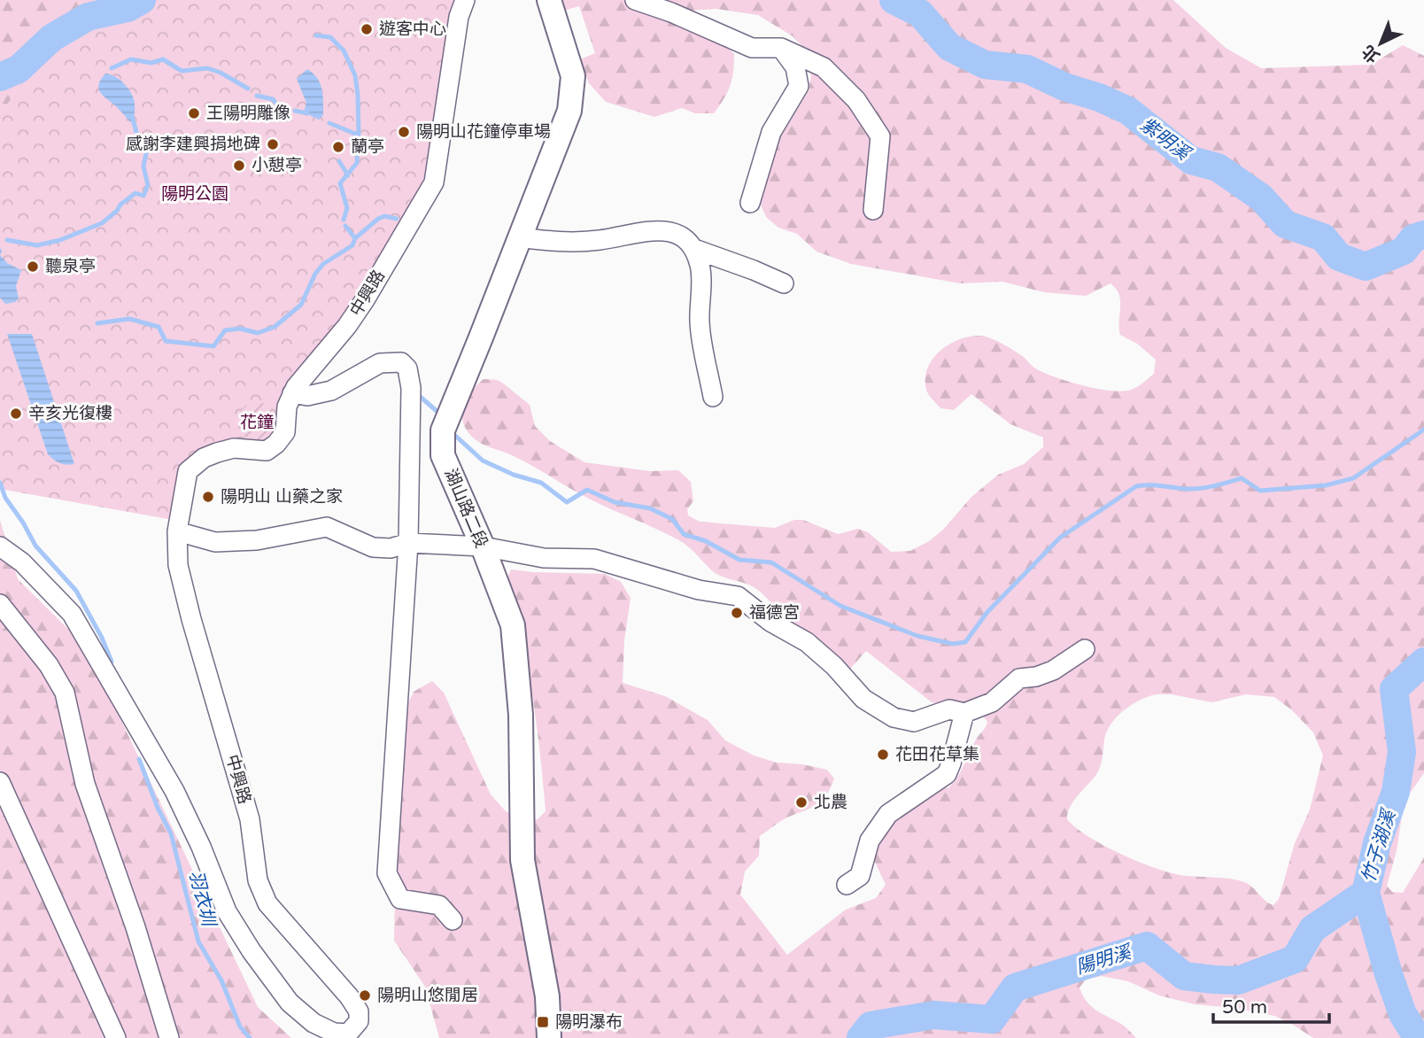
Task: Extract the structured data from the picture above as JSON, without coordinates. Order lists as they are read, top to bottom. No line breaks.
{"streets":{"street":["中興路","湖山路二段"]},"water":["紫明溪","竹子湖溪","羽衣圳","陽明溪"],"parks":["陽明公園","花鐘"],"places":{"other":["遊客中心","王陽明雕像","陽明山花鐘停車場","感謝李建興捐地碑","蘭亭","小憇亭","聽泉亭","辛亥光復樓","陽明山 山藥之家","福德宮","花田花草集","北農","陽明山悠閒居"],"transit":["陽明瀑布"]},"scale_bar":"50 m","north":"bottom left"}
